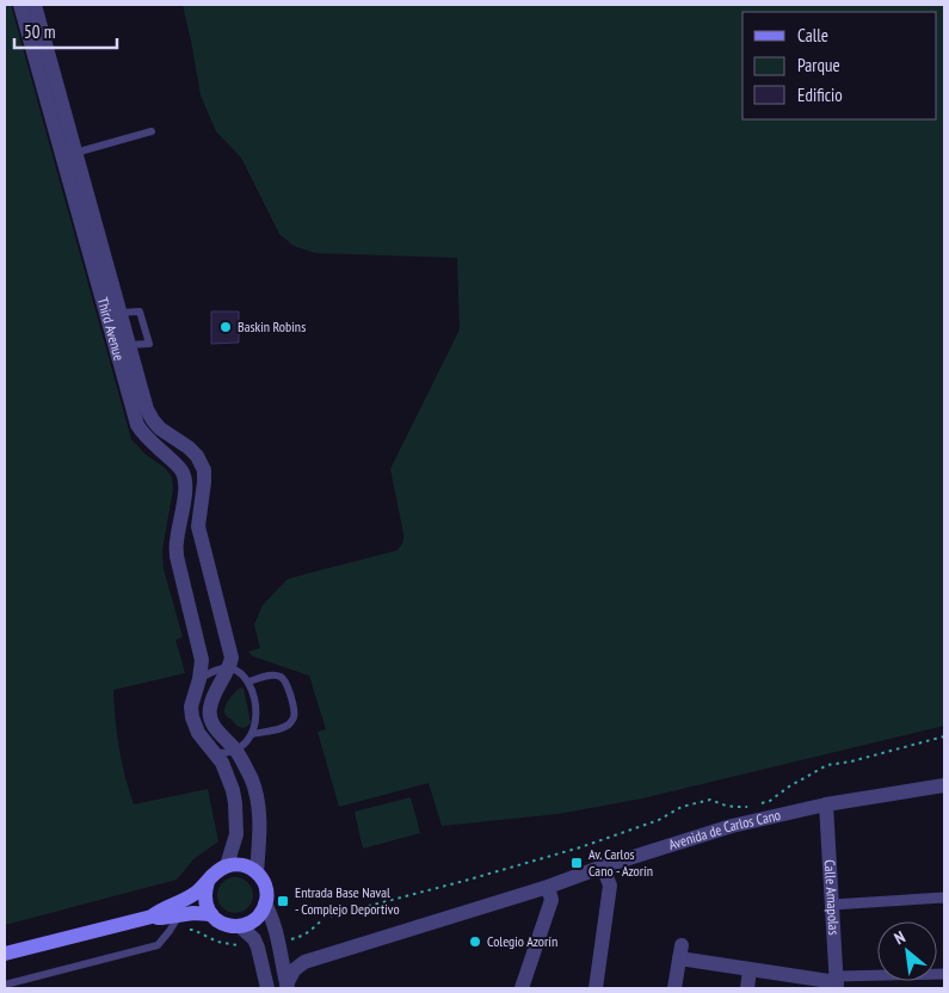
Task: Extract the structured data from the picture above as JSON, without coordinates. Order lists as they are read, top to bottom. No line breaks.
{"streets":{"street":["Third Avenue","Avenida de Carlos Cano","Calle Amapolas"]},"crossings":[["Avenida de Carlos Cano","Calle Amapolas"]],"places":{"other":["Baskin Robins","Colegio Azorín"],"transit":["Av. Carlos Cano - Azorín","Entrada Base Naval - Complejo Deportivo"]},"legend":["Calle","Parque","Edificio"],"scale_bar":"50 m","north":"top left"}
